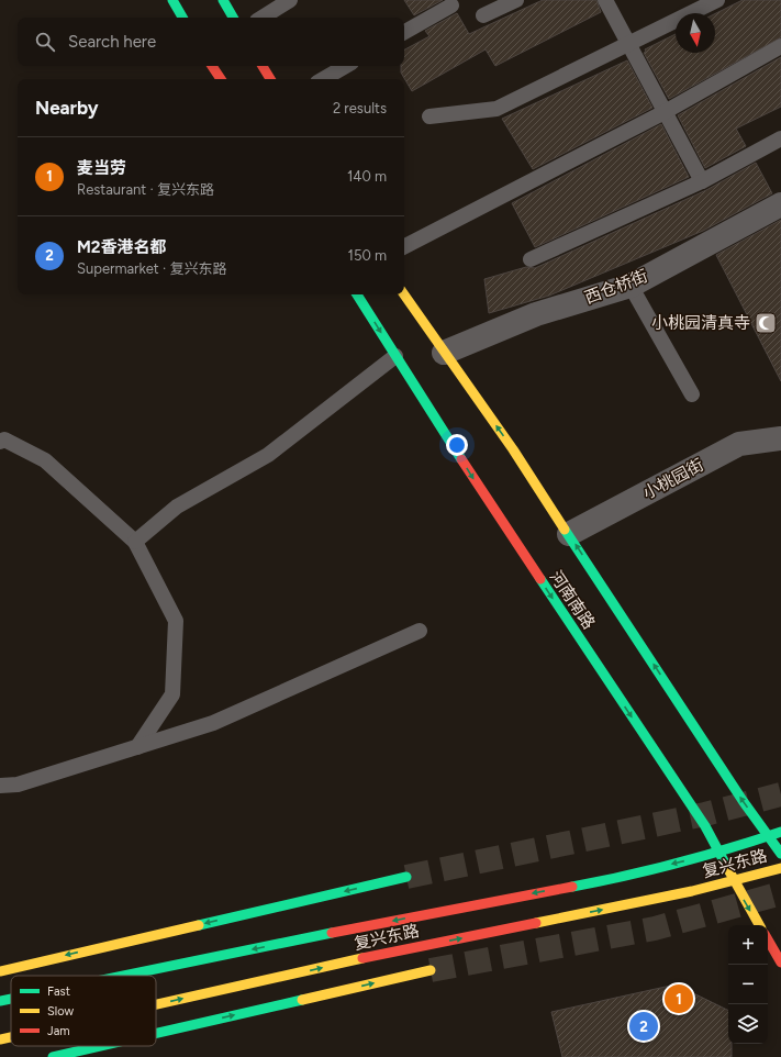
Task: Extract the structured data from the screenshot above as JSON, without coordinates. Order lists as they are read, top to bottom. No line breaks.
{"streets":{"main road":["河南南路","复兴东路"],"street":["西仓桥街","小桃园街"]},"crossings":[["西仓桥街","河南南路"],["小桃园街","河南南路"],["河南南路","复兴东路"]],"places":{"mosque":["小桃园清真寺"]},"legend":["Fast","Slow","Jam"],"north":"bottom","page":{"search":"Search here","heading":["Nearby","2 results"],"list":[{"mark":"1","name":"麦当劳","note":"Restaurant · 复兴东路","value":"140 m"},{"mark":"2","name":"M2香港名都","note":"Supermarket · 复兴东路","value":"150 m"}],"map_buttons":["+","−"],"pins":["1","2"]}}
